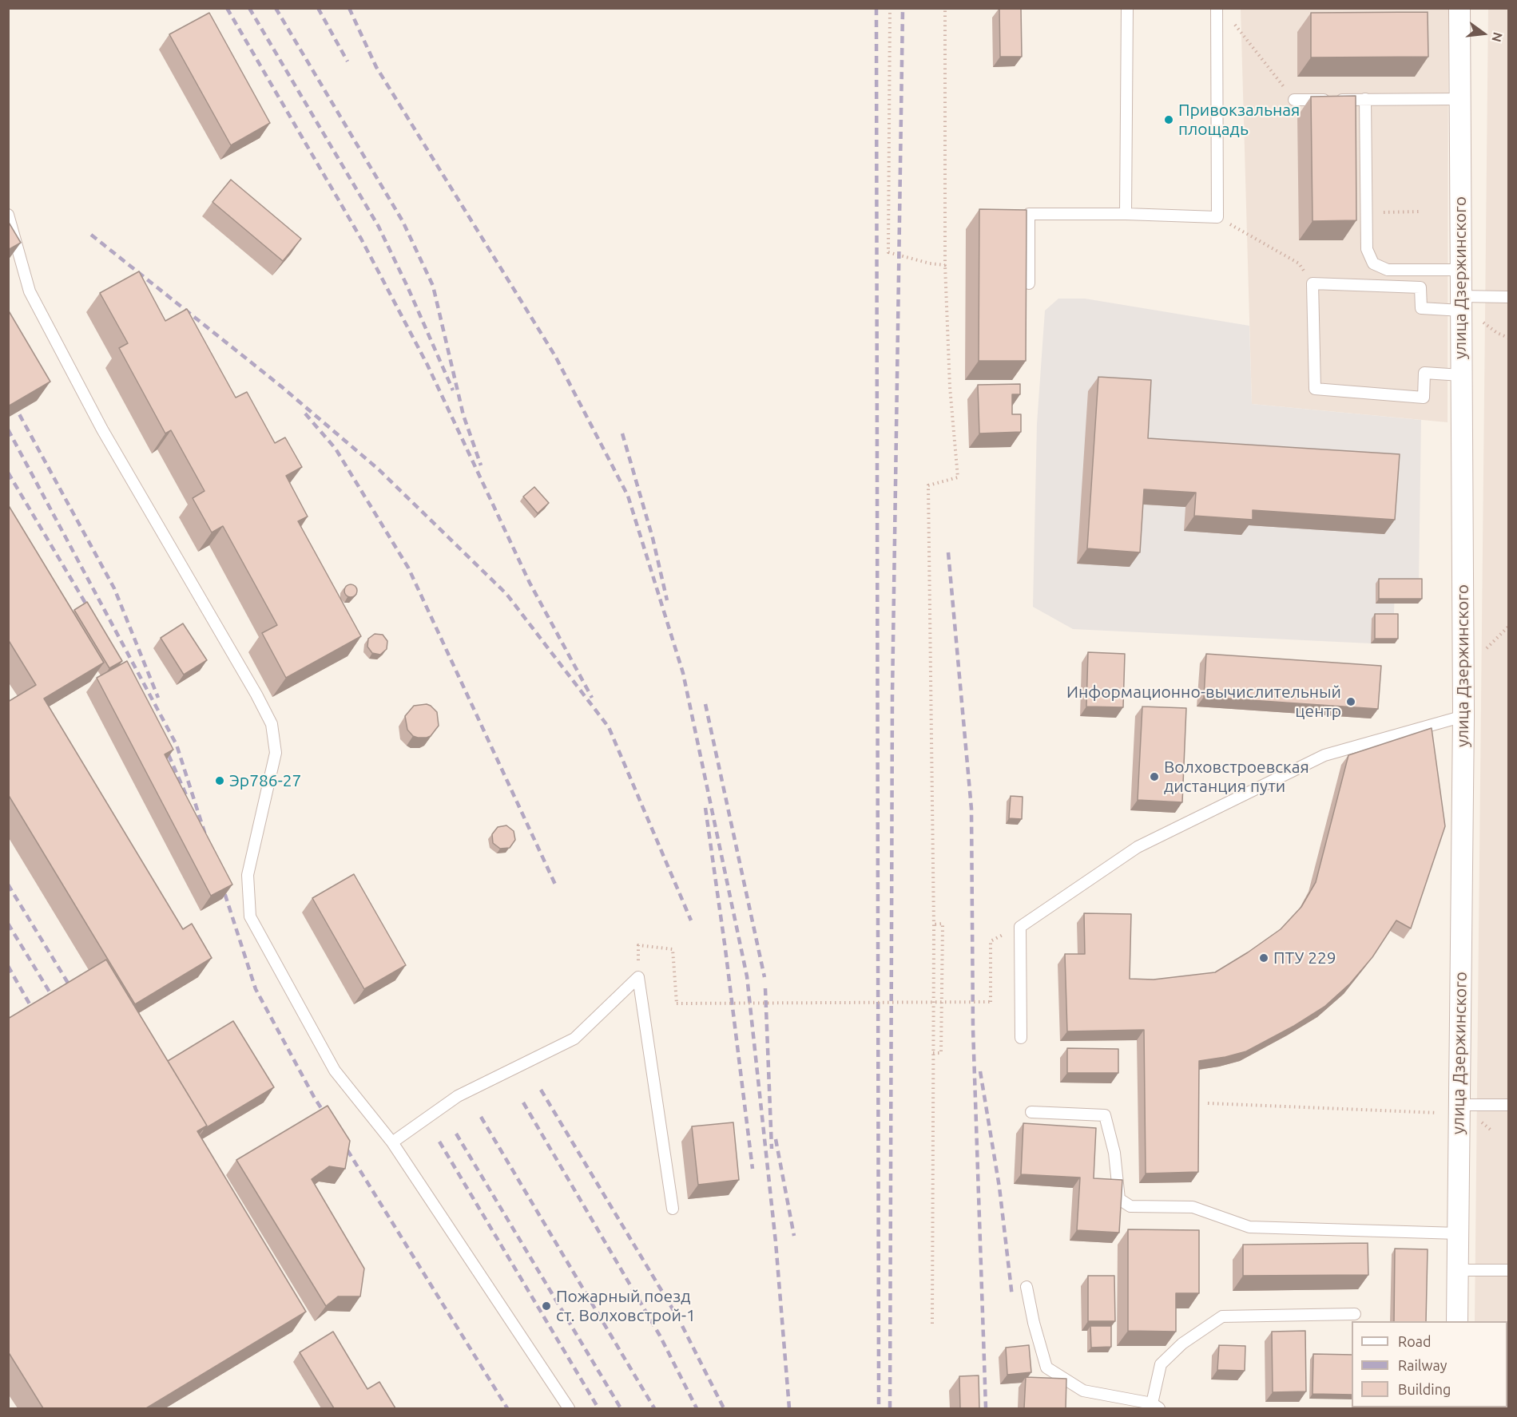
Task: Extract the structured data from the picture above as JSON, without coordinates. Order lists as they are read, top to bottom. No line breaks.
{"streets":{"street":["улица Дзержинского"]},"places":["Привокзальная площадь","Информационно-вычислительный центр","Волховстроевская дистанция пути","Эр786-27","ПТУ 229","Пожарный поезд ст. Волховстрой-1"],"legend":["Road","Railway","Building"],"north":"right"}
